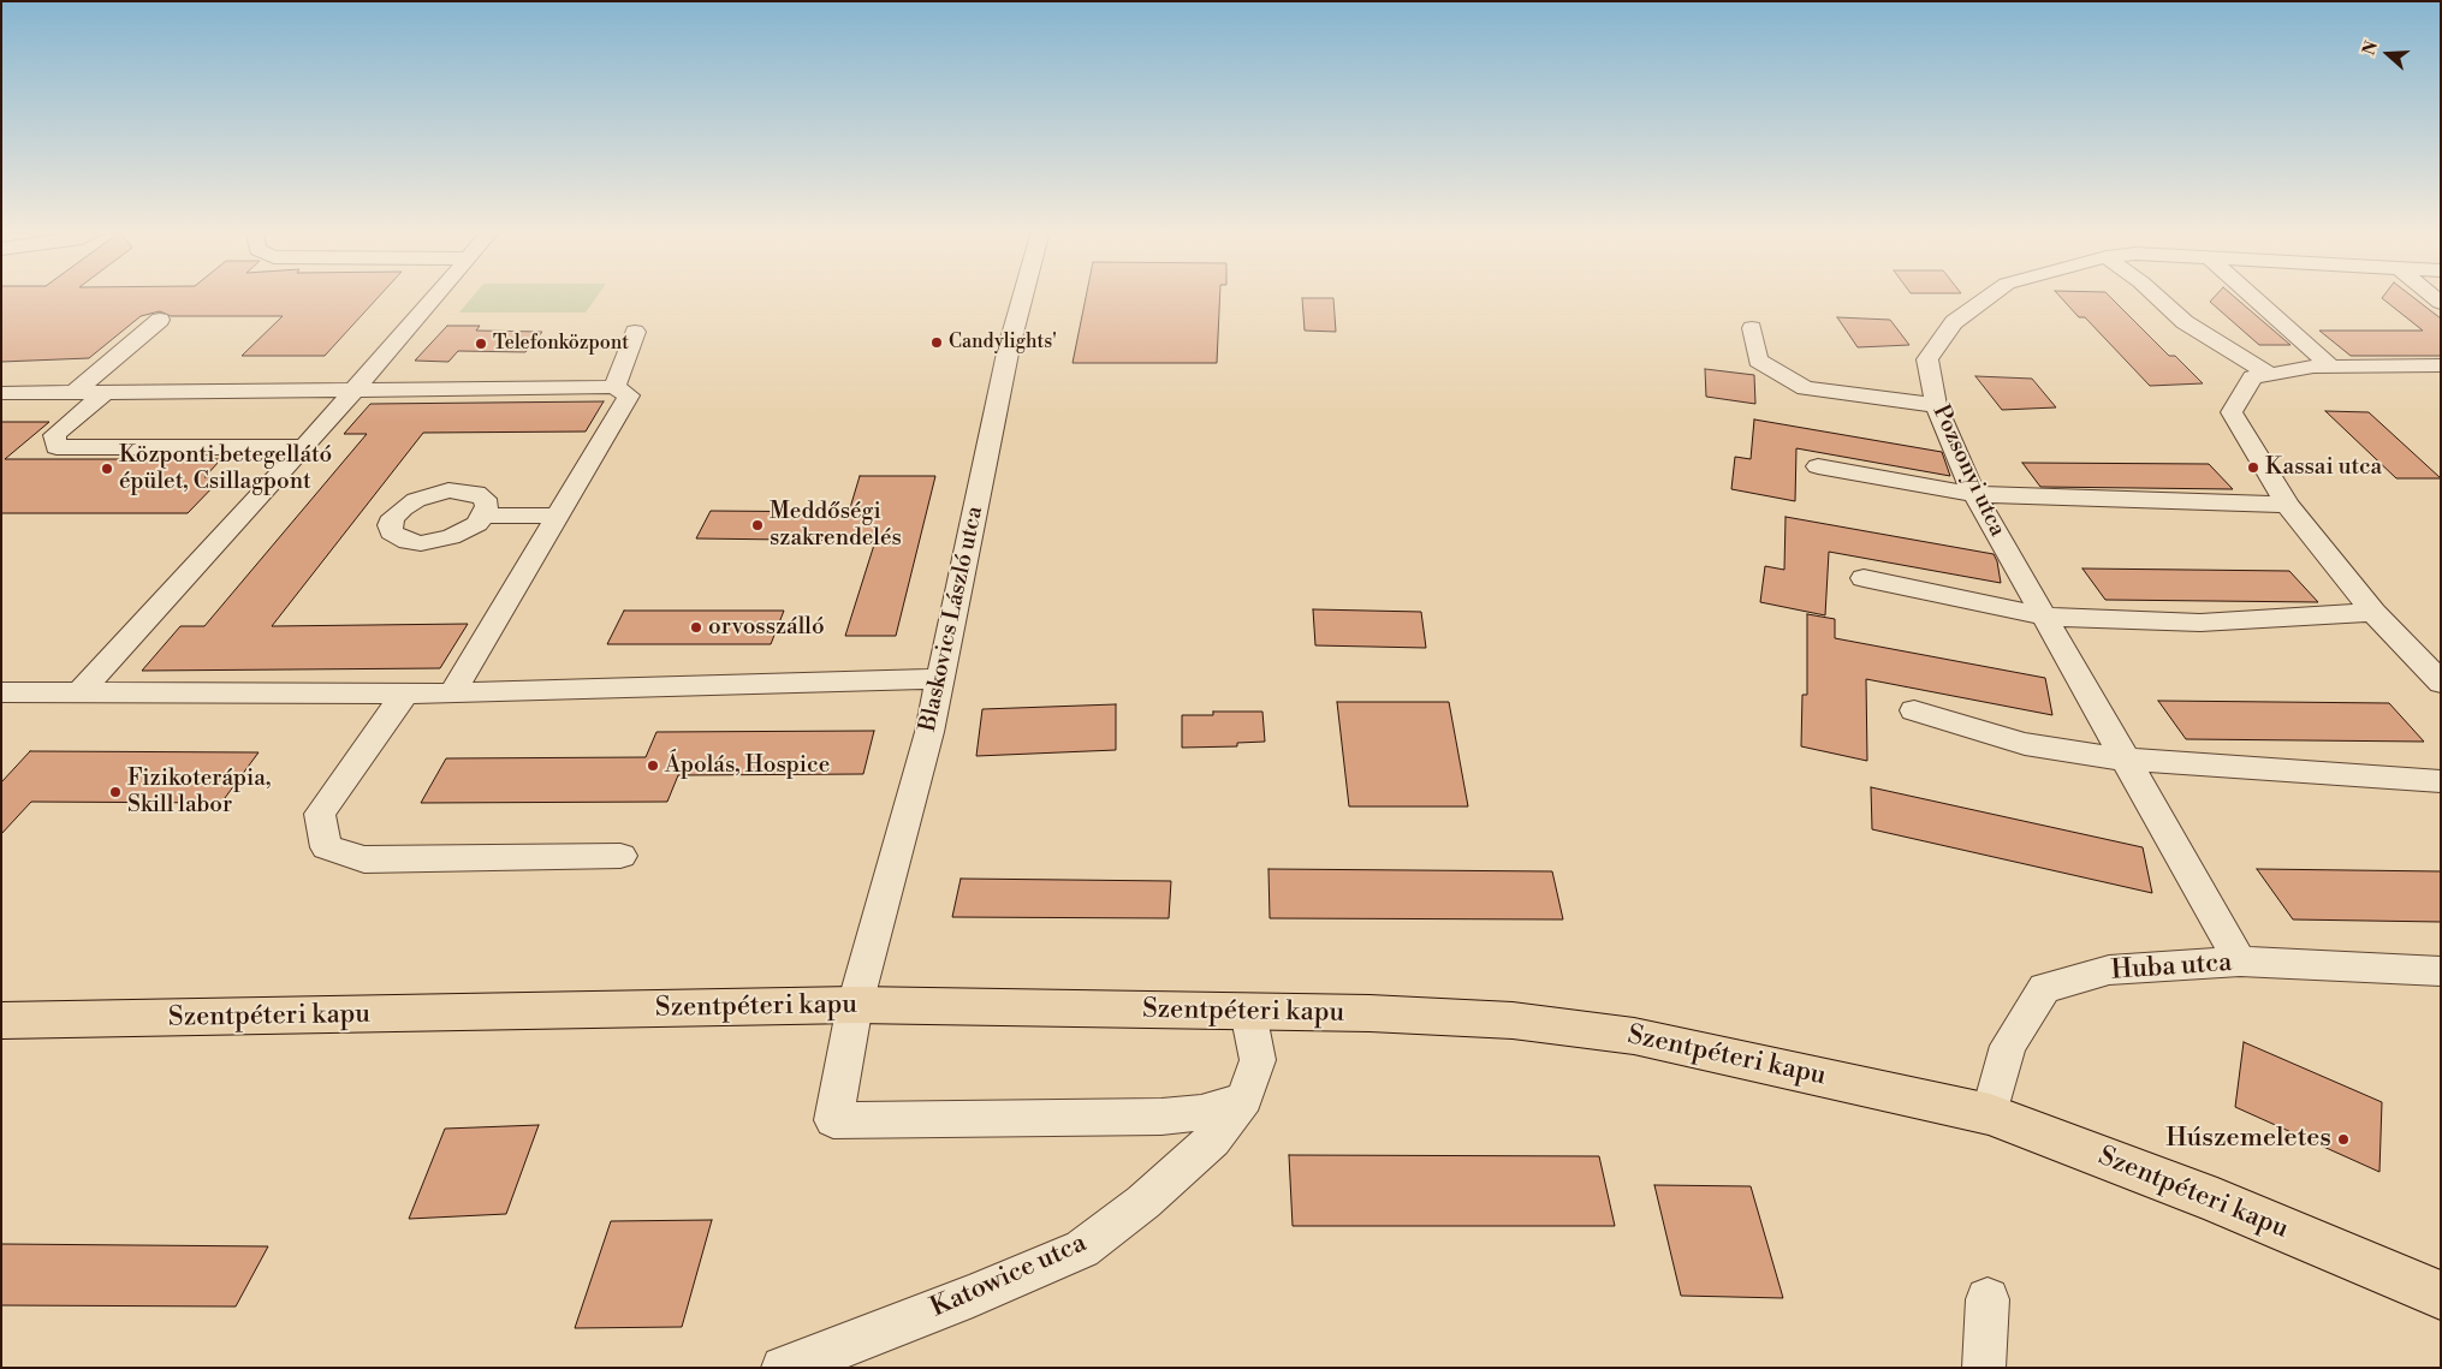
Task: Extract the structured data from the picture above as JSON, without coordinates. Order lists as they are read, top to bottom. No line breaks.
{"streets":{"main road":["Szentpéteri kapu"],"street":["Pozsonyi utca","Blaskovics László utca","Huba utca","Katowice utca"]},"crossings":[["Pozsonyi utca","Huba utca"],["Blaskovics László utca","Szentpéteri kapu"],["Blaskovics László utca","Katowice utca"],["Huba utca","Szentpéteri kapu"],["Szentpéteri kapu","Katowice utca"]],"places":["Candylights'","Telefonközpont","Kassai utca","Központi betegellátó épület, Csillagpont","Meddőségi szakrendelés","orvosszálló","Ápolás, Hospice","Fizikoterápia, Skill labor","Húszemeletes"],"north":"left"}
